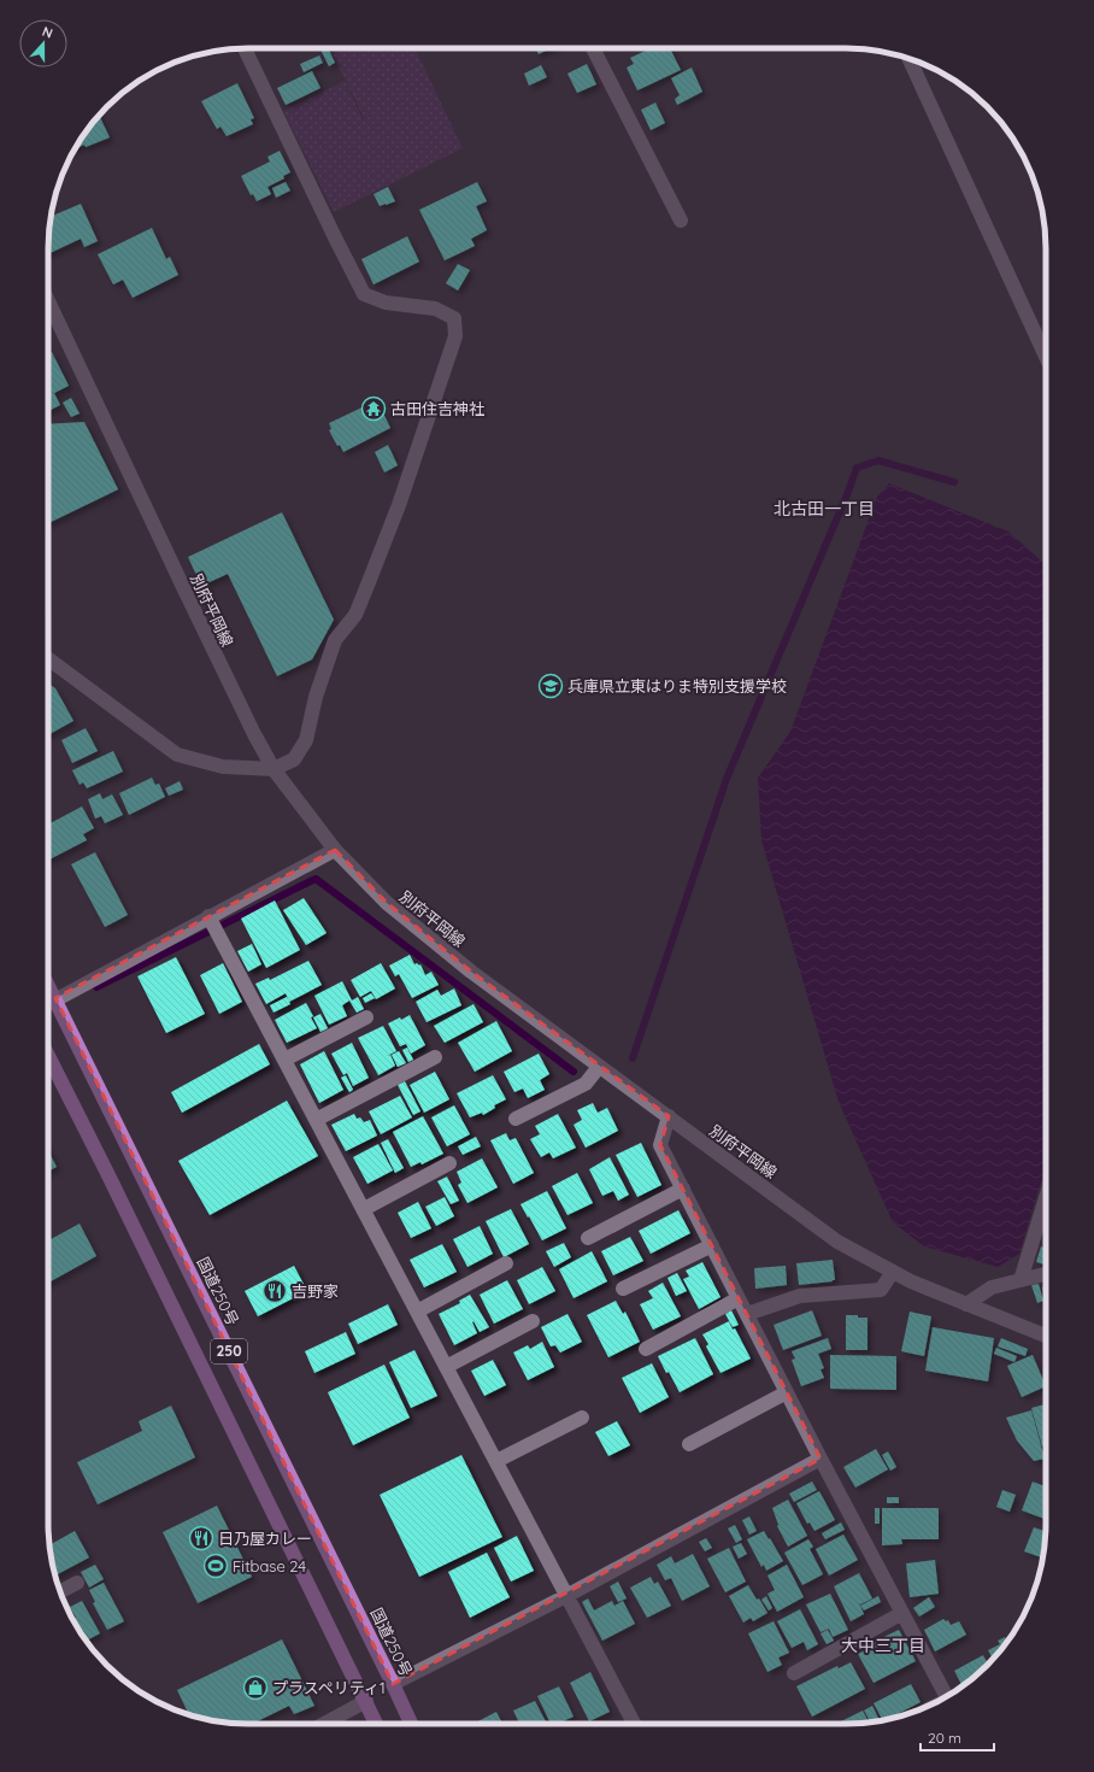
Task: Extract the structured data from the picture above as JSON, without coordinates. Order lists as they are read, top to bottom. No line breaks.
{"streets":{"highway":["国道250号","250"],"street":["別府平岡線"]},"districts":["北古田一丁目","大中三丁目"],"places":{"temple":["古田住吉神社"],"school or university":["兵庫県立東はりま特別支援学校"],"restaurant":["吉野家","日乃屋カレー"],"sports":["Fitbase 24"],"shop":["プラスペリティ1"]},"scale_bar":"20 m","north":"top"}
